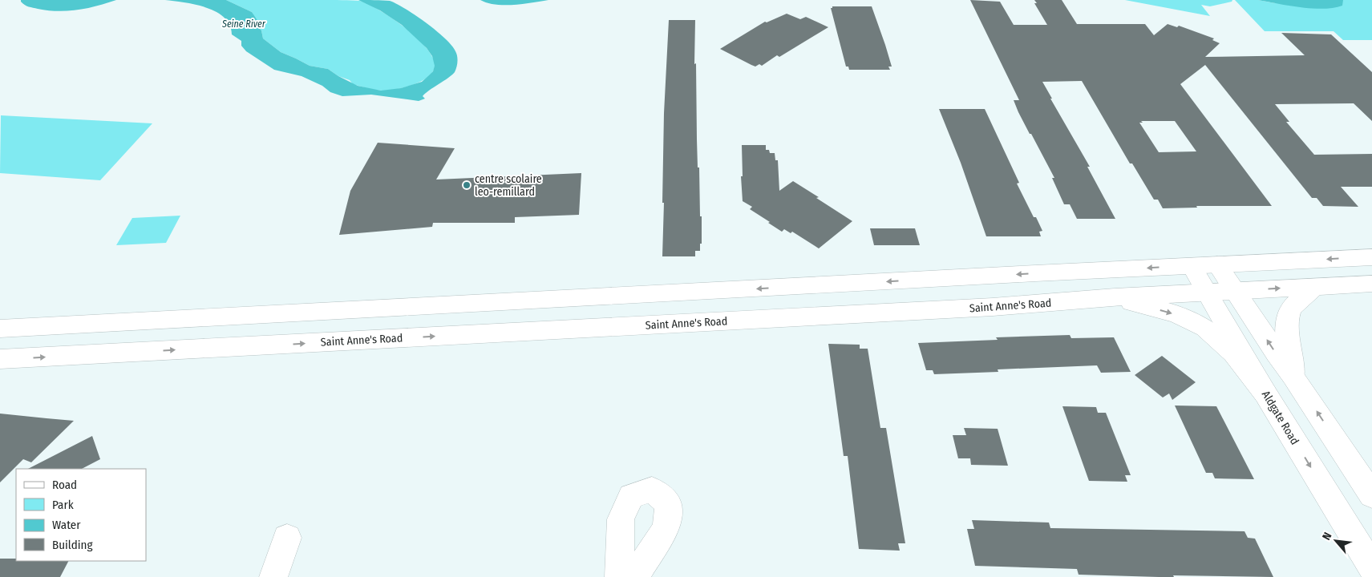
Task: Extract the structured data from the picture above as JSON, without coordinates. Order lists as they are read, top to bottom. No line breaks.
{"streets":{"main road":["Saint Anne's Road","Aldgate Road"]},"crossings":[["Saint Anne's Road","Aldgate Road"]],"water":["Seine River"],"places":["centre scolaire leo-remillard"],"legend":["Road","Park","Water","Building"],"north":"top left"}
